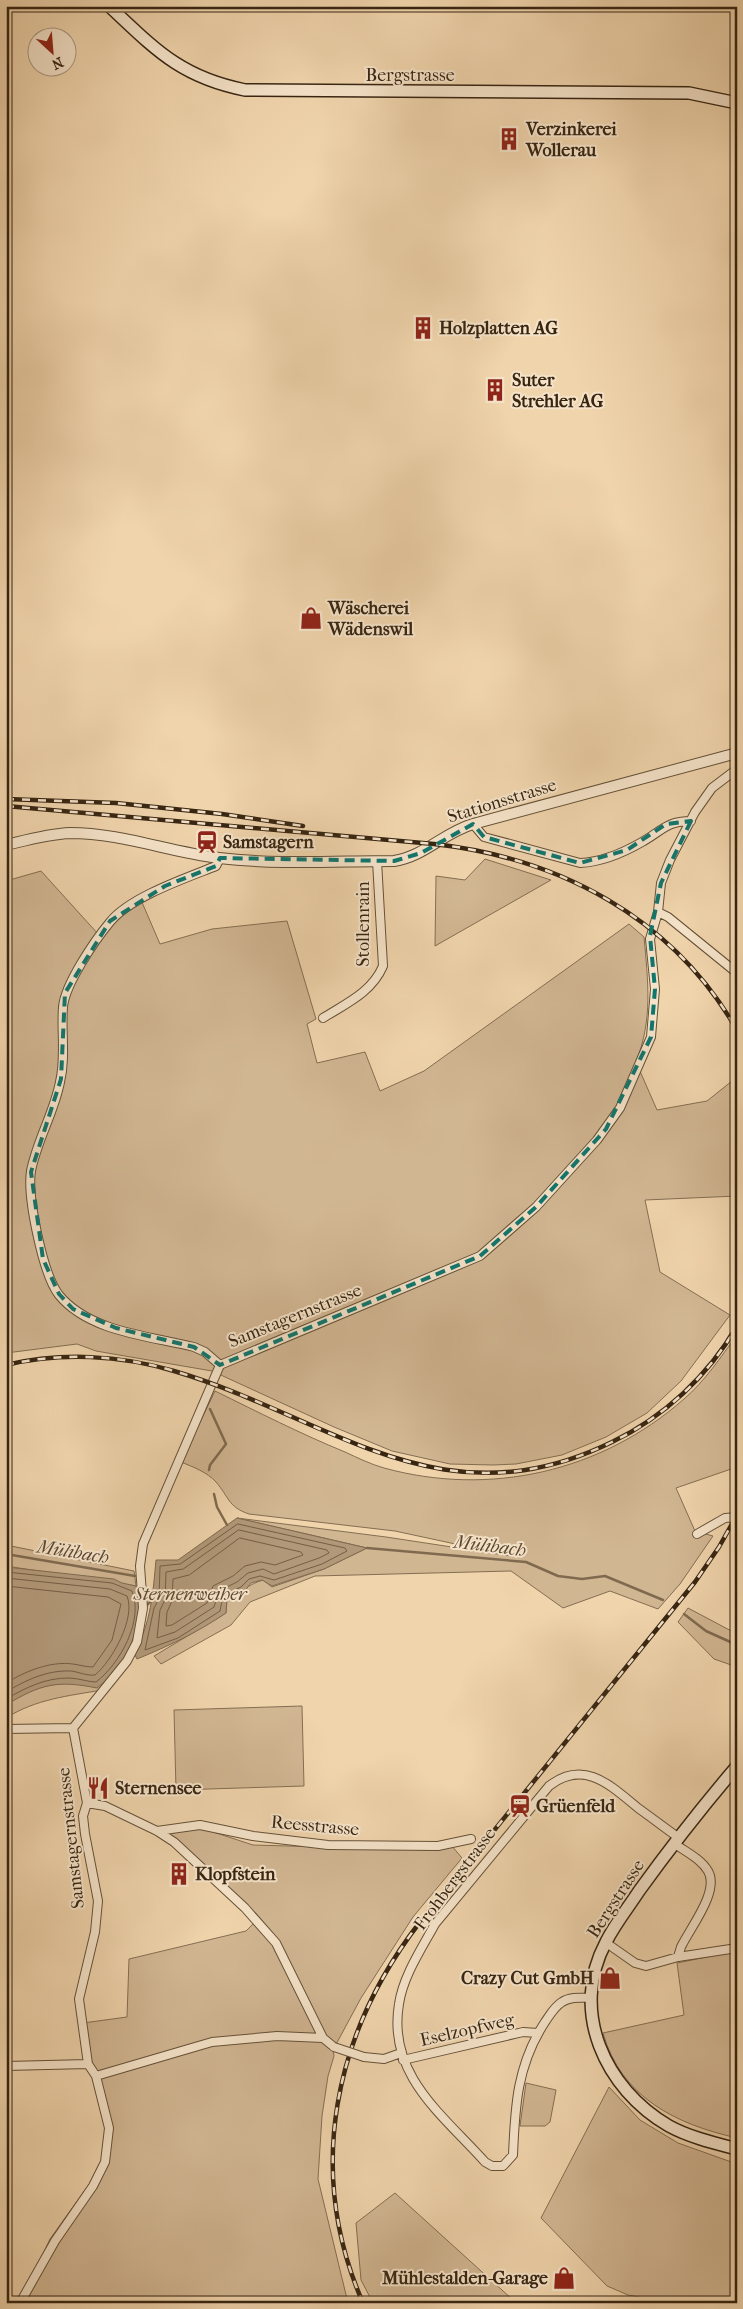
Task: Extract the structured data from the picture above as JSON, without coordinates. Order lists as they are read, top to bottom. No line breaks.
{"streets":{"main road":["Bergstrasse"],"street":["Stationsstrasse","Stollenrain","Samstagernstrasse","Reesstrasse","Frohbergstrasse","Eselzopfweg"]},"crossings":[["Bergstrasse","Frohbergstrasse"],["Stationsstrasse","Stollenrain"],["Frohbergstrasse","Eselzopfweg"]],"water":["Mülibach","Sternenweiher"],"places":{"building":["Verzinkerei Wollerau","Holzplatten AG","Suter Strehler AG","Klopfstein"],"shop":["Wäscherei Wädenswil","Crazy Cut GmbH","Mühlestalden-Garage"],"station":["Samstagern","Grüenfeld"],"restaurant":["Sternensee"]},"north":"bottom right"}
